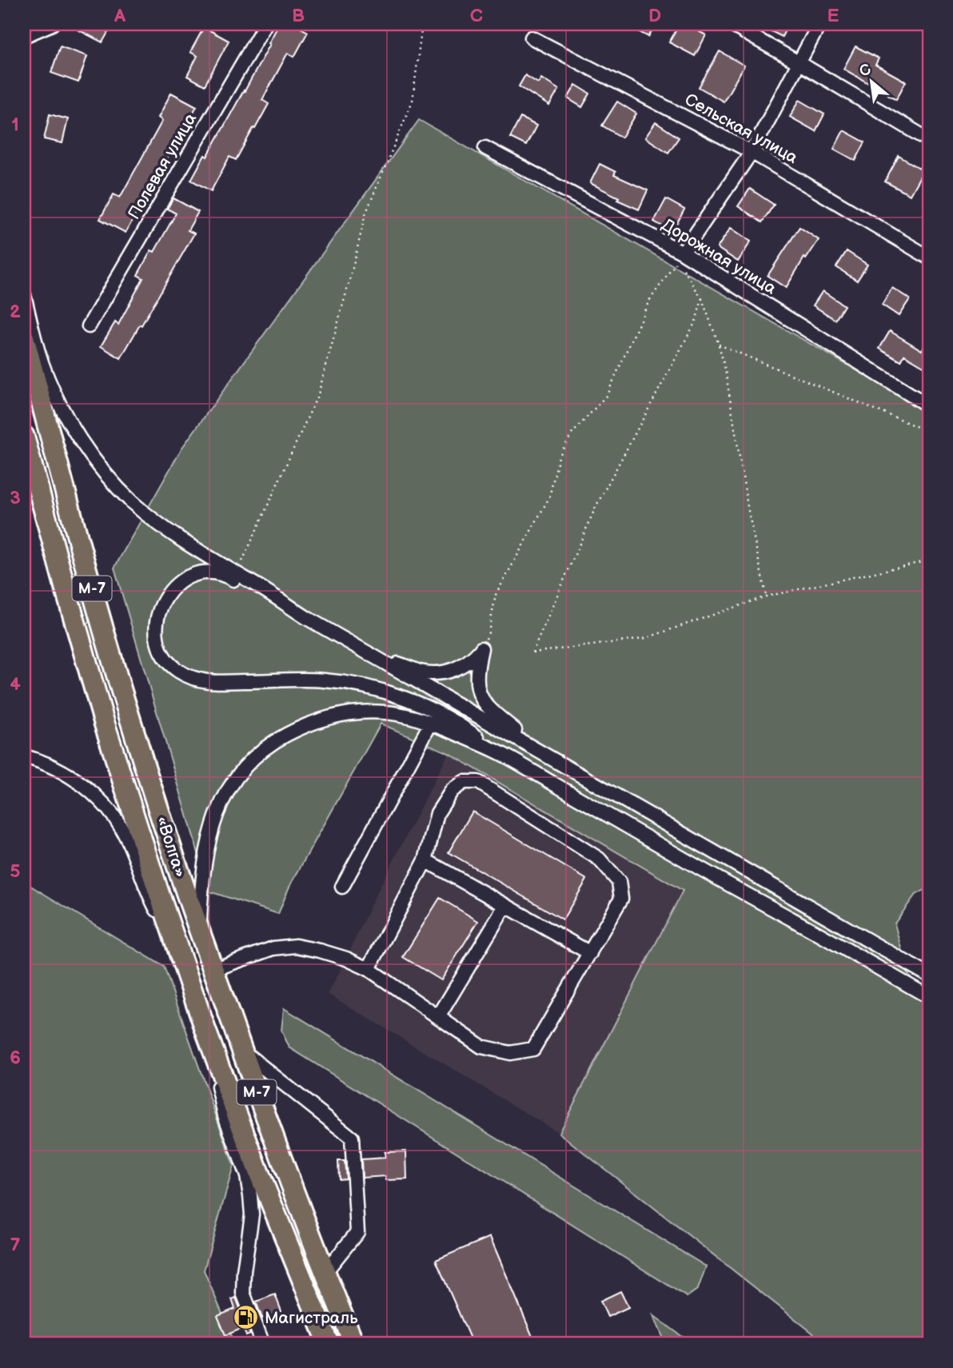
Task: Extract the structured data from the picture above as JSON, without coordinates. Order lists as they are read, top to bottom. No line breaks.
{"streets":{"highway":["М-7","«Волга»"],"street":["Сельская улица","Полевая улица","Дорожная улица"]},"places":{"fuel station":["Магистраль"]},"north":"top left","grid":{"columns":["A","B","C","D","E"],"rows":["1","2","3","4","5","6","7"]}}
